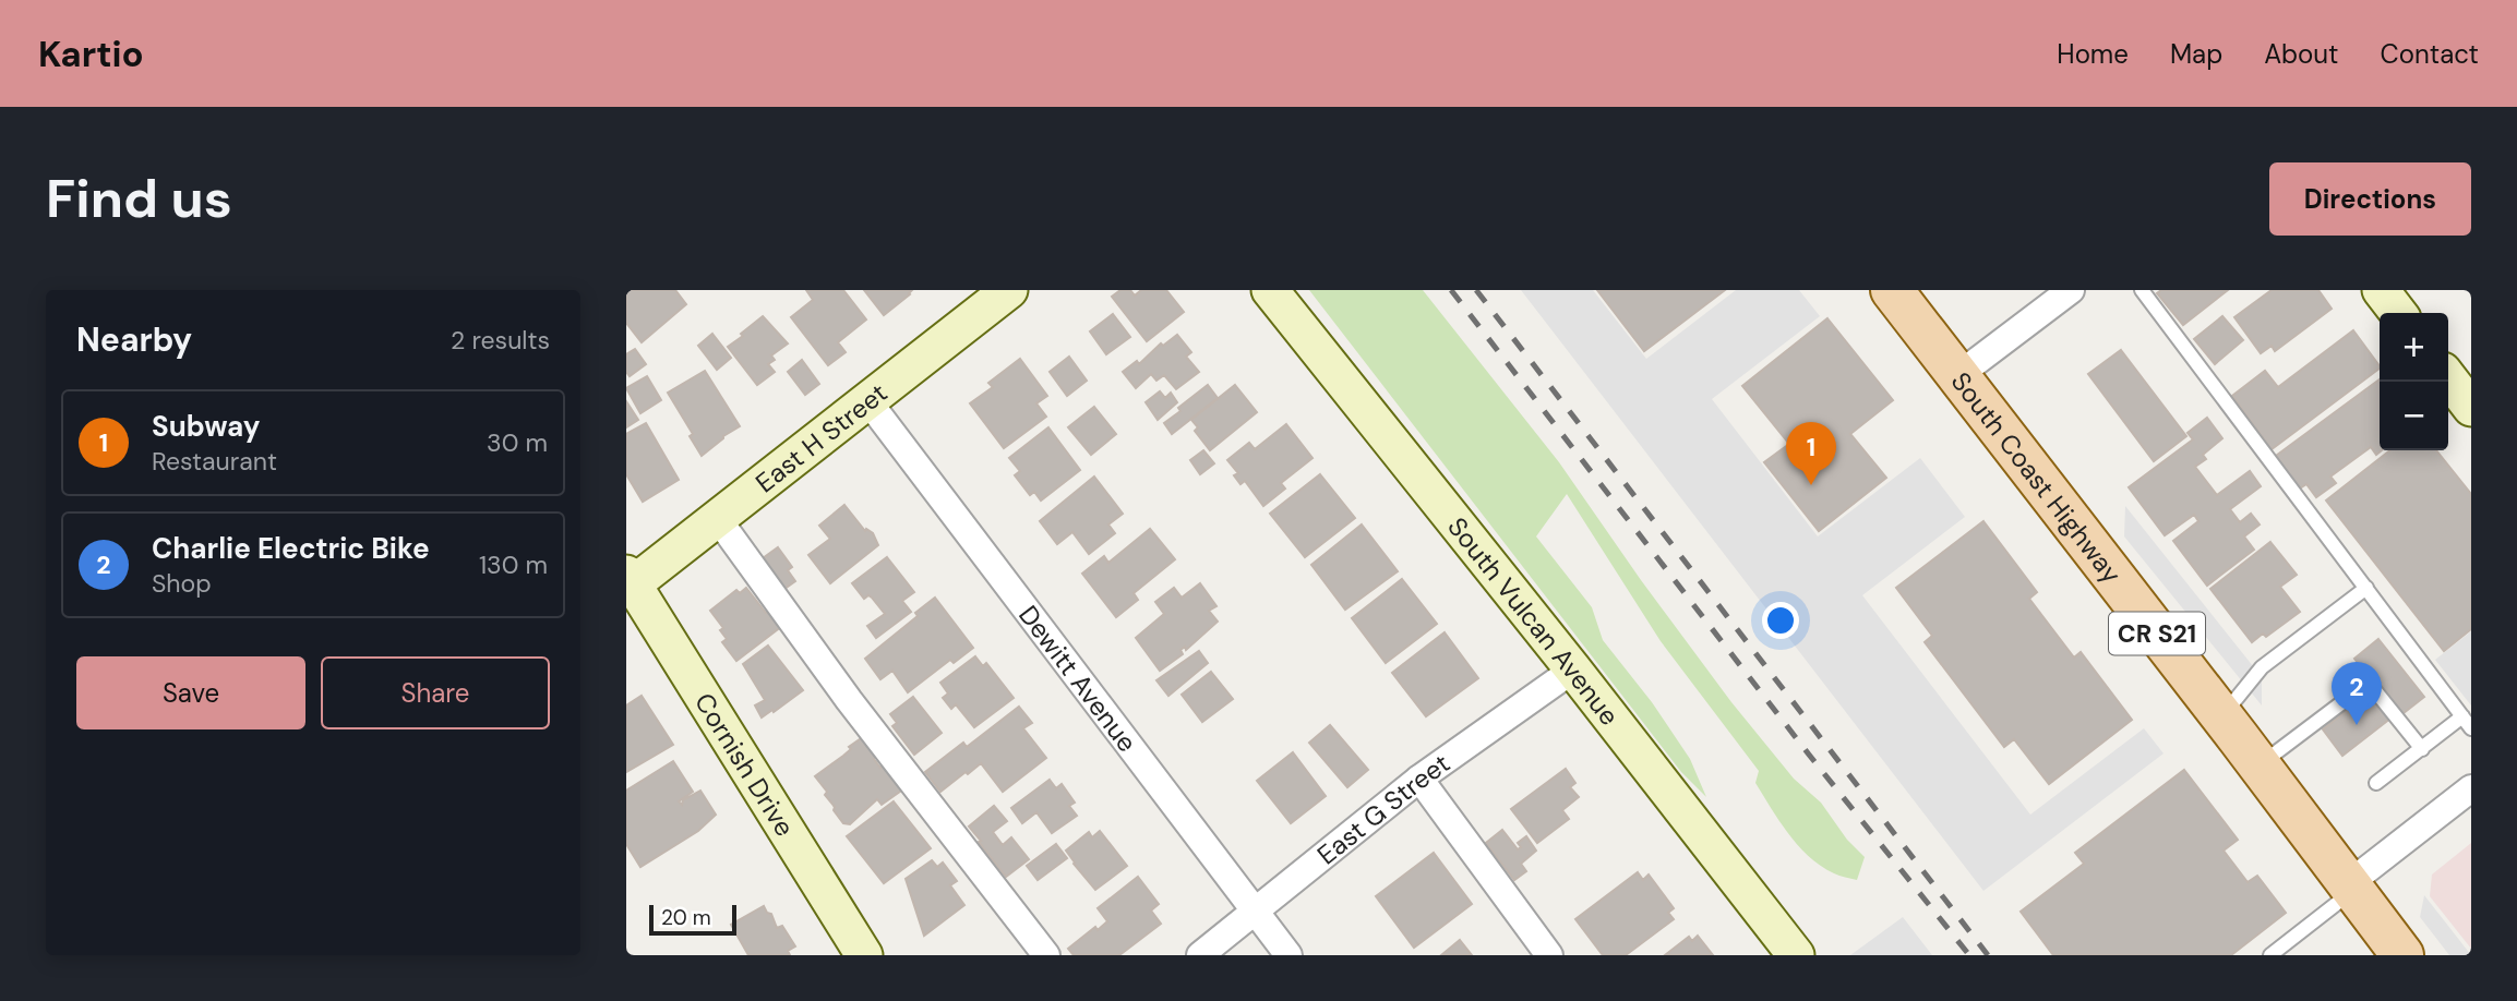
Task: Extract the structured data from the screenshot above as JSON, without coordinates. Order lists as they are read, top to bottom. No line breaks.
{"streets":{"main road":["South Coast Highway","CR S21"],"street":["East H Street","South Vulcan Avenue","Dewitt Avenue","Cornish Drive","East G Street"]},"crossings":[["East H Street","Dewitt Avenue"],["East H Street","Cornish Drive"],["South Vulcan Avenue","East G Street"],["Dewitt Avenue","East G Street"]],"scale_bar":"20 m","page":{"header":"Kartio","nav":["Home","Map","About","Contact"],"buttons":["Directions",["Save","Share"]],"title":"Find us","heading":["Nearby","2 results"],"map_buttons":["+","−"],"list":[{"mark":"1","name":"Subway","note":"Restaurant","value":"30 m"},{"mark":"2","name":"Charlie Electric Bike","note":"Shop","value":"130 m"}],"pins":["1","2"],"scale":"20 m"}}
